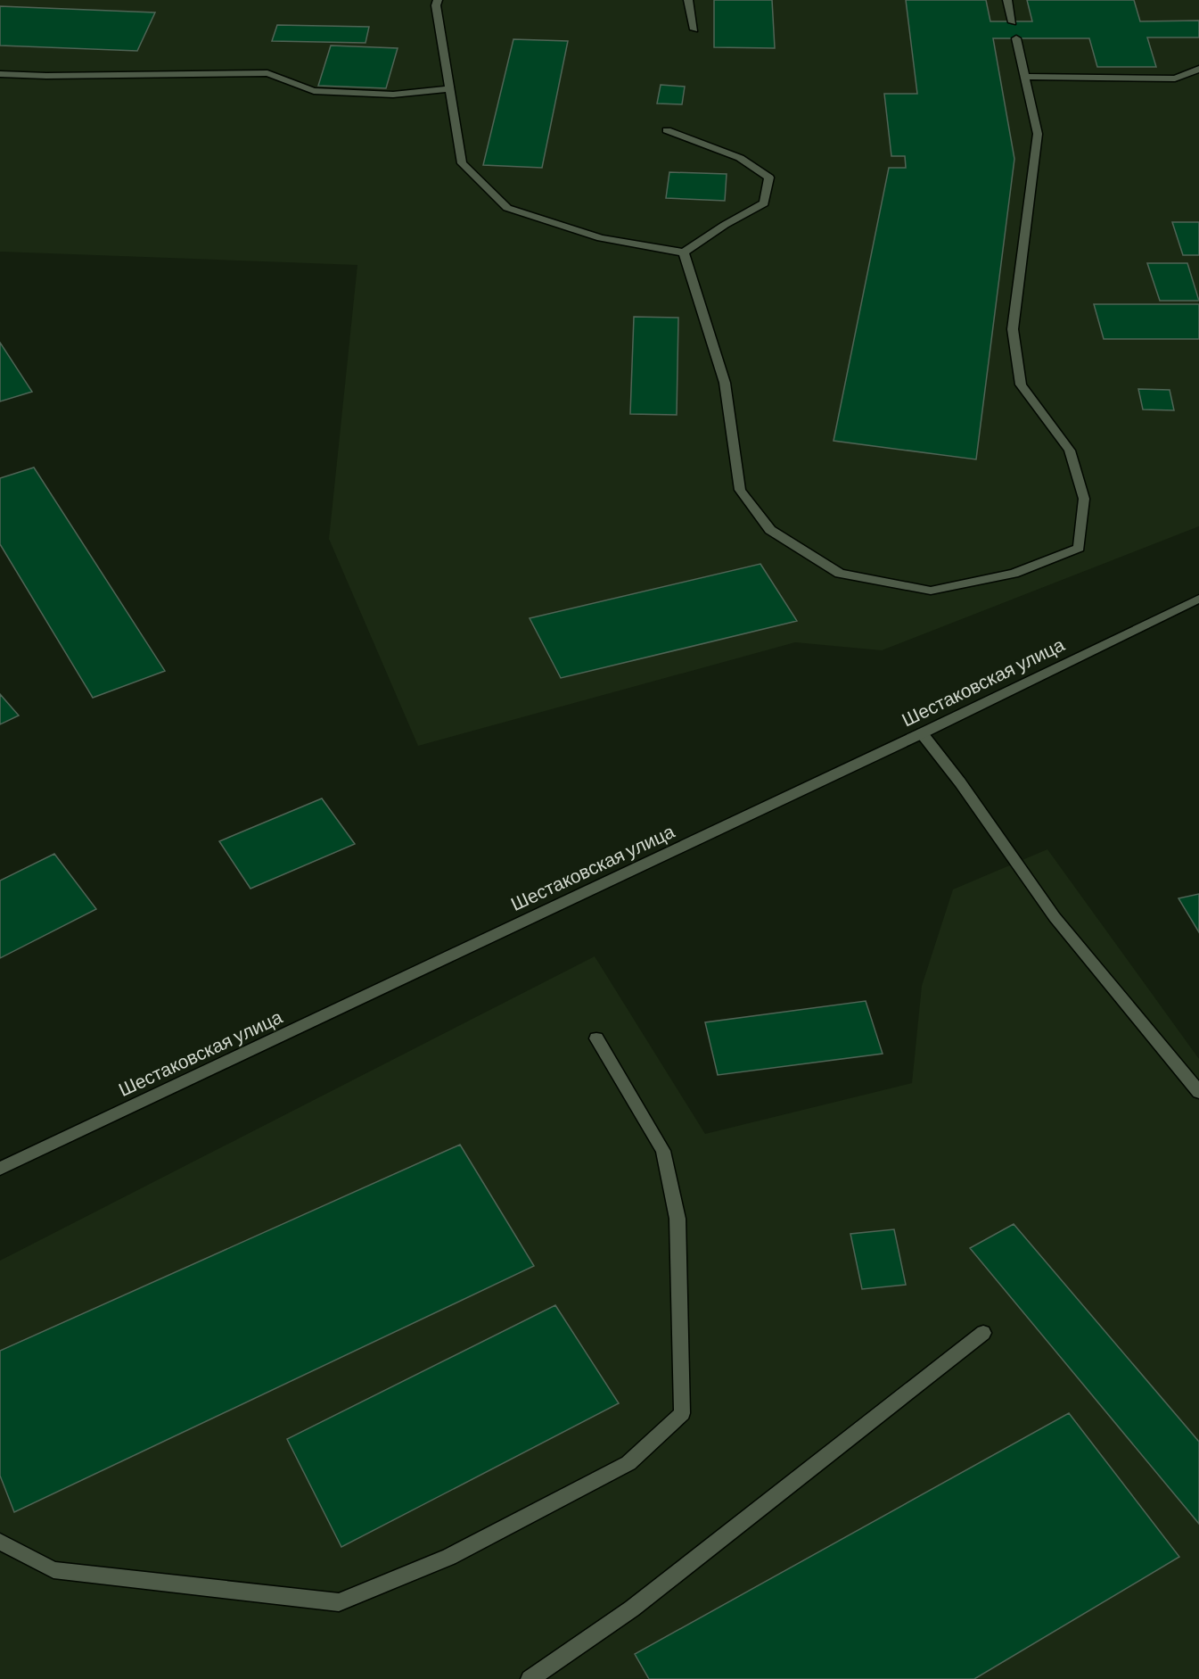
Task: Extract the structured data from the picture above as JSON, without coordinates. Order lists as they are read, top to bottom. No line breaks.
{"streets":{"main road":["Шестаковская улица"]}}
